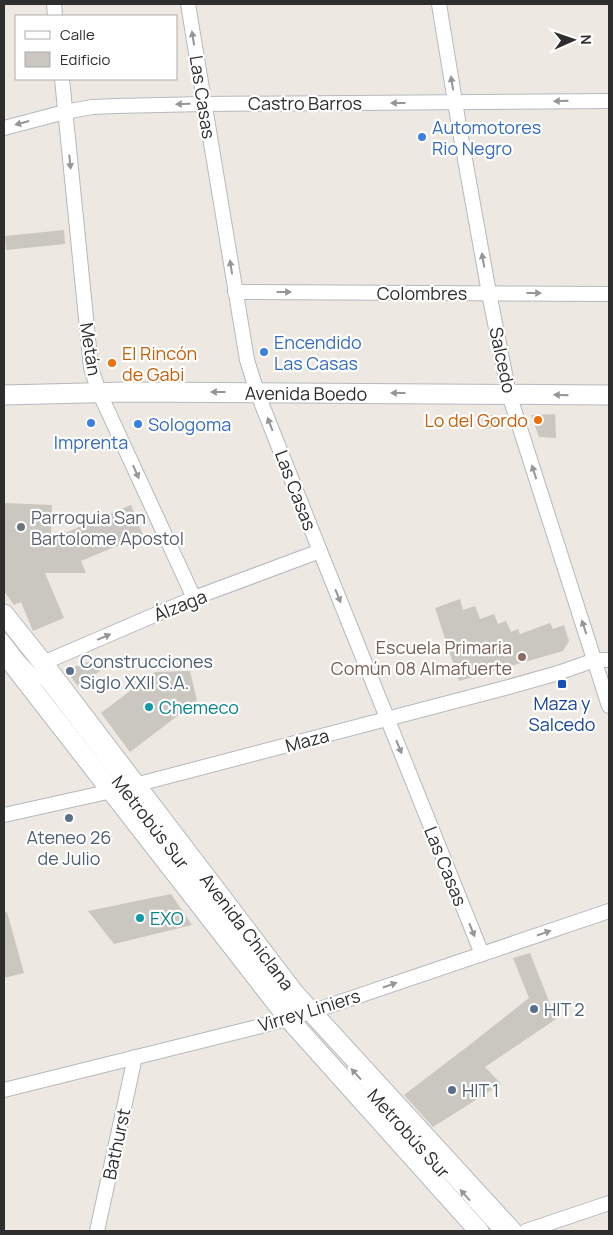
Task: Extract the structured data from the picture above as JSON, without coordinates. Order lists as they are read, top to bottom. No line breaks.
{"streets":{"main road":["Avenida Boedo","Avenida Chiclana"],"street":["Las Casas","Castro Barros","Colombres","Metán","Salcedo","Álzaga","Maza","Virrey Liniers","Bathurst"],"lane":["Metrobús Sur"]},"crossings":[["Las Casas","Castro Barros"],["Las Casas","Colombres"],["Las Casas","Avenida Boedo"],["Las Casas","Álzaga"],["Las Casas","Maza"],["Las Casas","Virrey Liniers"],["Castro Barros","Metán"],["Castro Barros","Salcedo"],["Colombres","Salcedo"],["Metán","Avenida Boedo"],["Metán","Álzaga"],["Salcedo","Avenida Boedo"],["Salcedo","Maza"],["Álzaga","Avenida Chiclana"],["Maza","Metrobús Sur"],["Maza","Avenida Chiclana"],["Metrobús Sur","Avenida Chiclana"],["Avenida Chiclana","Virrey Liniers"],["Virrey Liniers","Bathurst"]],"one_way":["Castro Barros","Colombres","Metán","Salcedo","Avenida Boedo","Álzaga","Metrobús Sur","Virrey Liniers"],"places":{"other":["Automotores Rio Negro","Encendido Las Casas","El Rincón de Gabi","Lo del Gordo","Imprenta","Sologoma","Parroquia San Bartolome Apostol","Escuela Primaria Común 08 Almafuerte","Construcciones Siglo XXII S.A.","Chemeco","Ateneo 26 de Julio","EXO","HIT 2","HIT 1"],"transit":["Maza y Salcedo"]},"legend":["Calle","Edificio"],"north":"right"}
